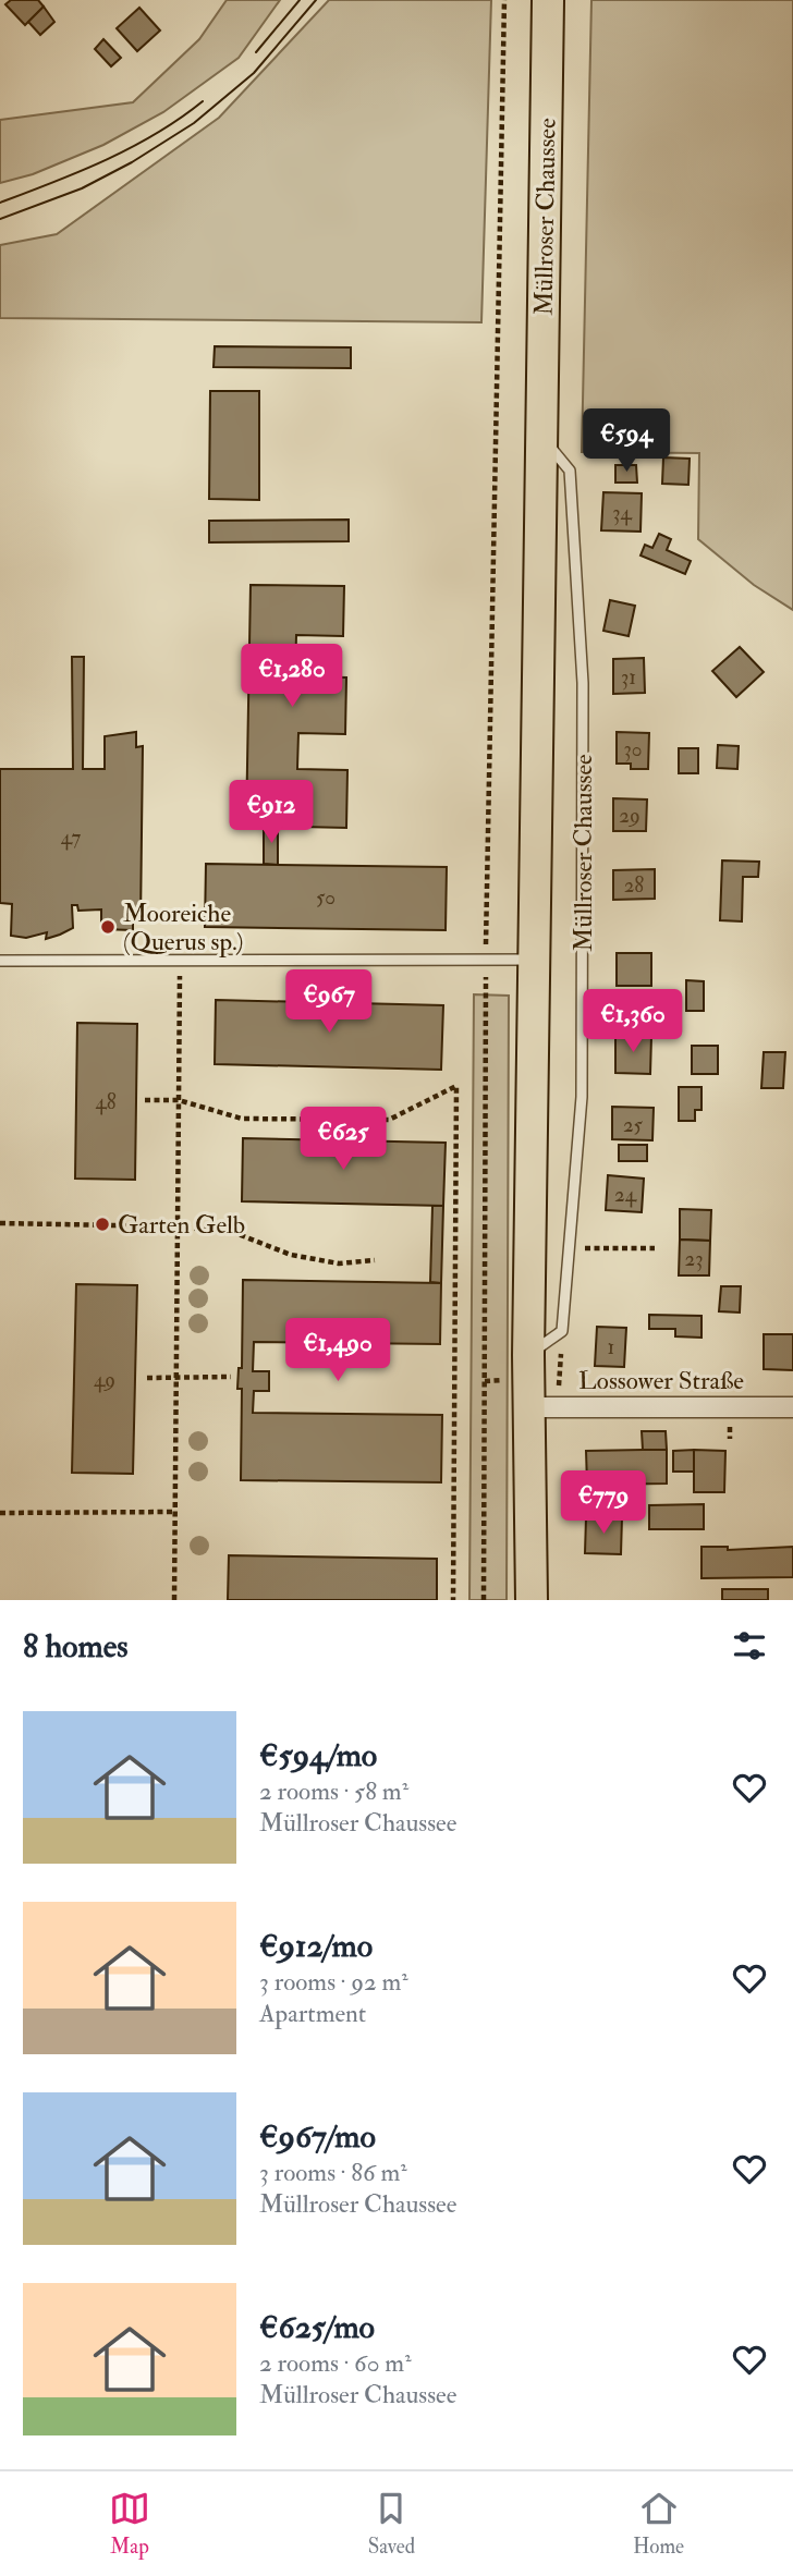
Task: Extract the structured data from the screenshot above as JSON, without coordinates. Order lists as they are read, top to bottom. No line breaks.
{"streets":{"main road":["Müllroser Chaussee"],"street":["Lossower Straße"]},"crossings":[["Müllroser Chaussee","Lossower Straße"]],"places":["Mooreiche (Querus sp.)","Garten Gelb"],"house_numbers":["34","31","30","29","47","28","50","48","25","24","23","1","49"],"page":{"price":["€594","€1,280","€912","€967","€1,360","€625","€1,490","€779"],"heading":"8 homes","list":[{"name":"€594/mo","note":"2 rooms · 58 m² · Müllroser Chaussee"},{"name":"€912/mo","note":"3 rooms · 92 m² · Apartment"},{"name":"€967/mo","note":"3 rooms · 86 m² · Müllroser Chaussee"},{"name":"€625/mo","note":"2 rooms · 60 m² · Müllroser Chaussee"}],"tabs":["Map","Saved","Home"]}}
